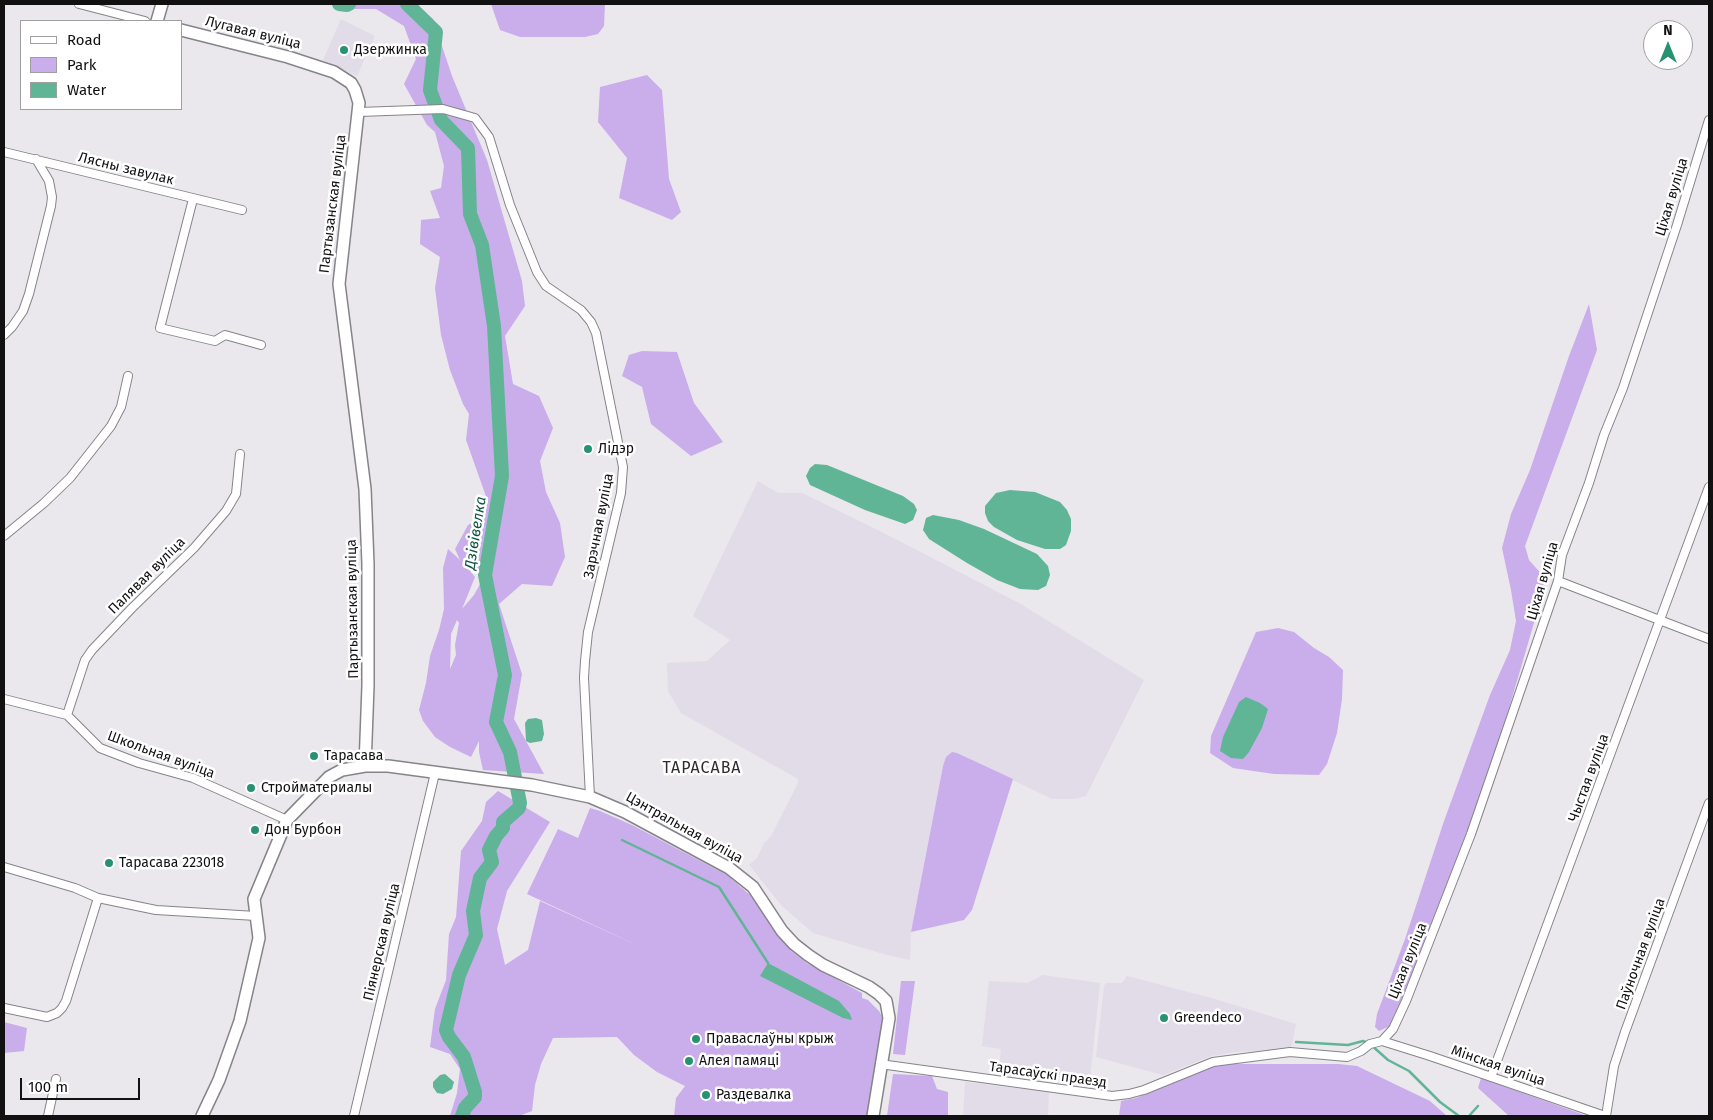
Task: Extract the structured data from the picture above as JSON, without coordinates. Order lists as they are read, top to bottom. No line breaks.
{"streets":{"street":["Лугавая вуліца","Лясны завулак","Ціхая вуліца","Партызанская вуліца","Зарэчная вуліца","Палявая вуліца","Школьная вуліца","Чыстая вуліца","Цэнтральная вуліца","Піянерская вуліца","Паўночная вуліца","Мінская вуліца","Тарасаўскі праезд"]},"crossings":[["Лугавая вуліца","Партызанская вуліца"],["Ціхая вуліца","Мінская вуліца"],["Ціхая вуліца","Тарасаўскі праезд"],["Партызанская вуліца","Зарэчная вуліца"],["Партызанская вуліца","Цэнтральная вуліца"],["Зарэчная вуліца","Цэнтральная вуліца"],["Палявая вуліца","Школьная вуліца"],["Чыстая вуліца","Мінская вуліца"],["Цэнтральная вуліца","Піянерская вуліца"],["Цэнтральная вуліца","Тарасаўскі праезд"],["Паўночная вуліца","Мінская вуліца"],["Мінская вуліца","Тарасаўскі праезд"]],"districts":["ТАРАСАВА"],"water":["Дзівівелка"],"places":["Дзержинка","Лідэр","Тарасава","Стройматериалы","Дон Бурбон","Тарасава 223018","Greendeco","Праваслаўны крыж","Алея памяці","Раздевалка"],"legend":["Road","Park","Water"],"scale_bar":"100 m","north":"top"}
